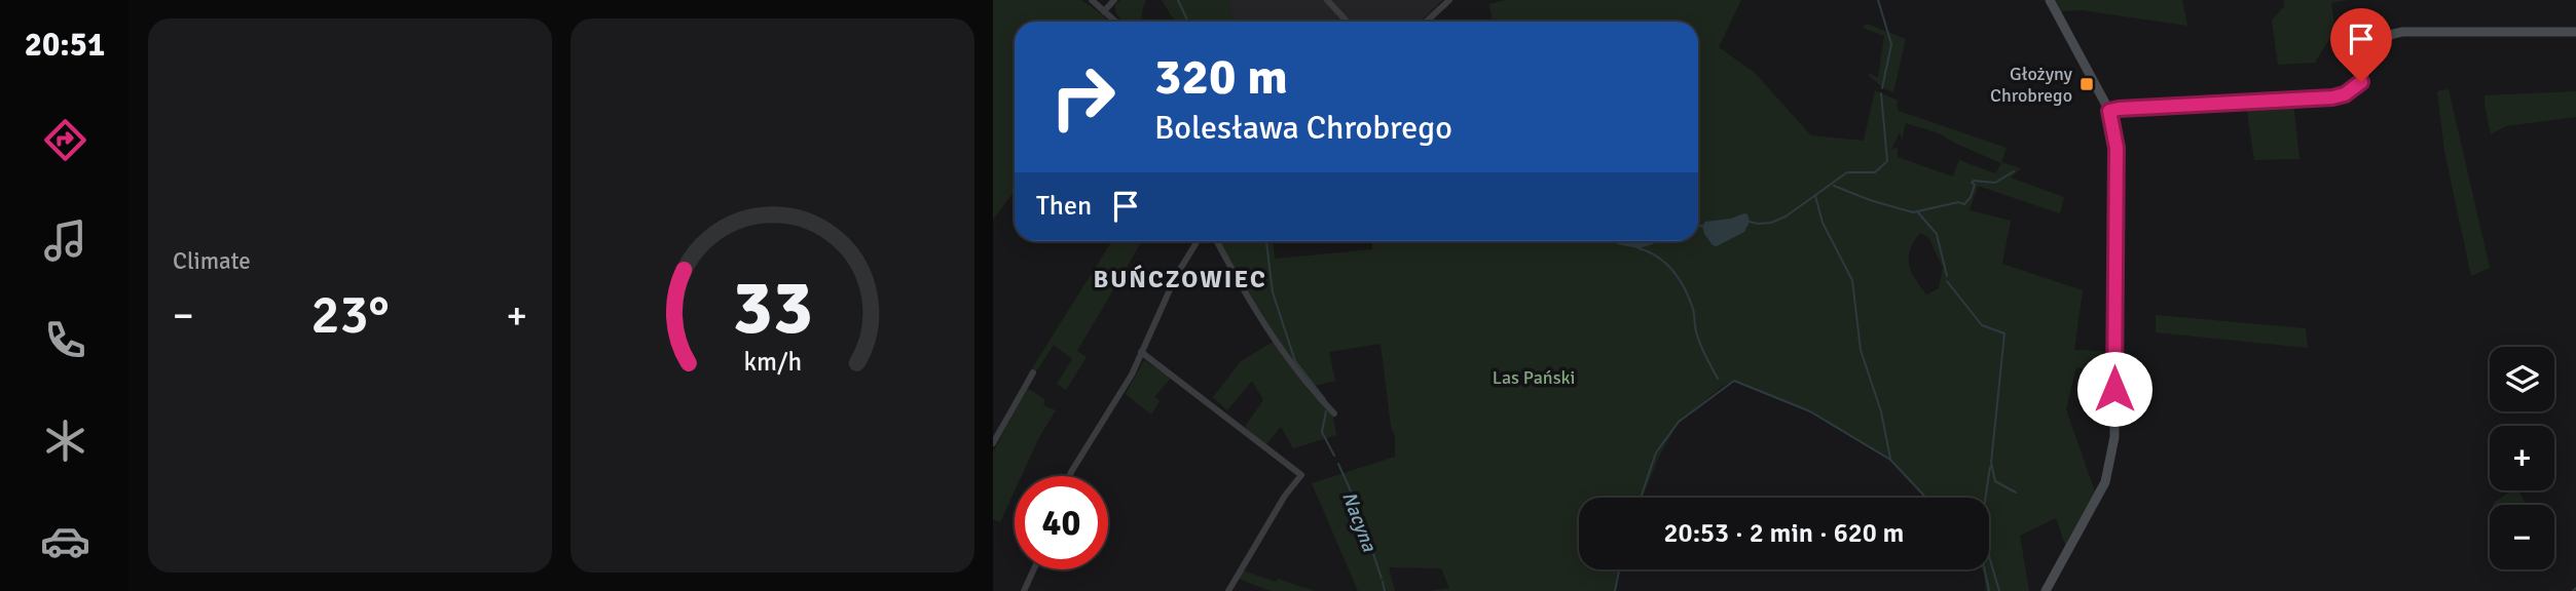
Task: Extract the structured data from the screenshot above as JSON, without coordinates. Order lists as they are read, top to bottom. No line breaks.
{"districts":["BUŃCZOWIEC"],"water":["Nacyna"],"parks":["Las Pański"],"places":{"transit":["Głożyny Chrobrego"]},"page":{"tabs":"20:51","tile":"Climate","turn":["320 m","Bolesława Chrobrego"],"then":"Then","heat":["−","23°","+"],"map_buttons":["+","−"],"limit":"40","trip":"20:53 · 2 min · 620 m","gauge":["33","km/h"]}}
